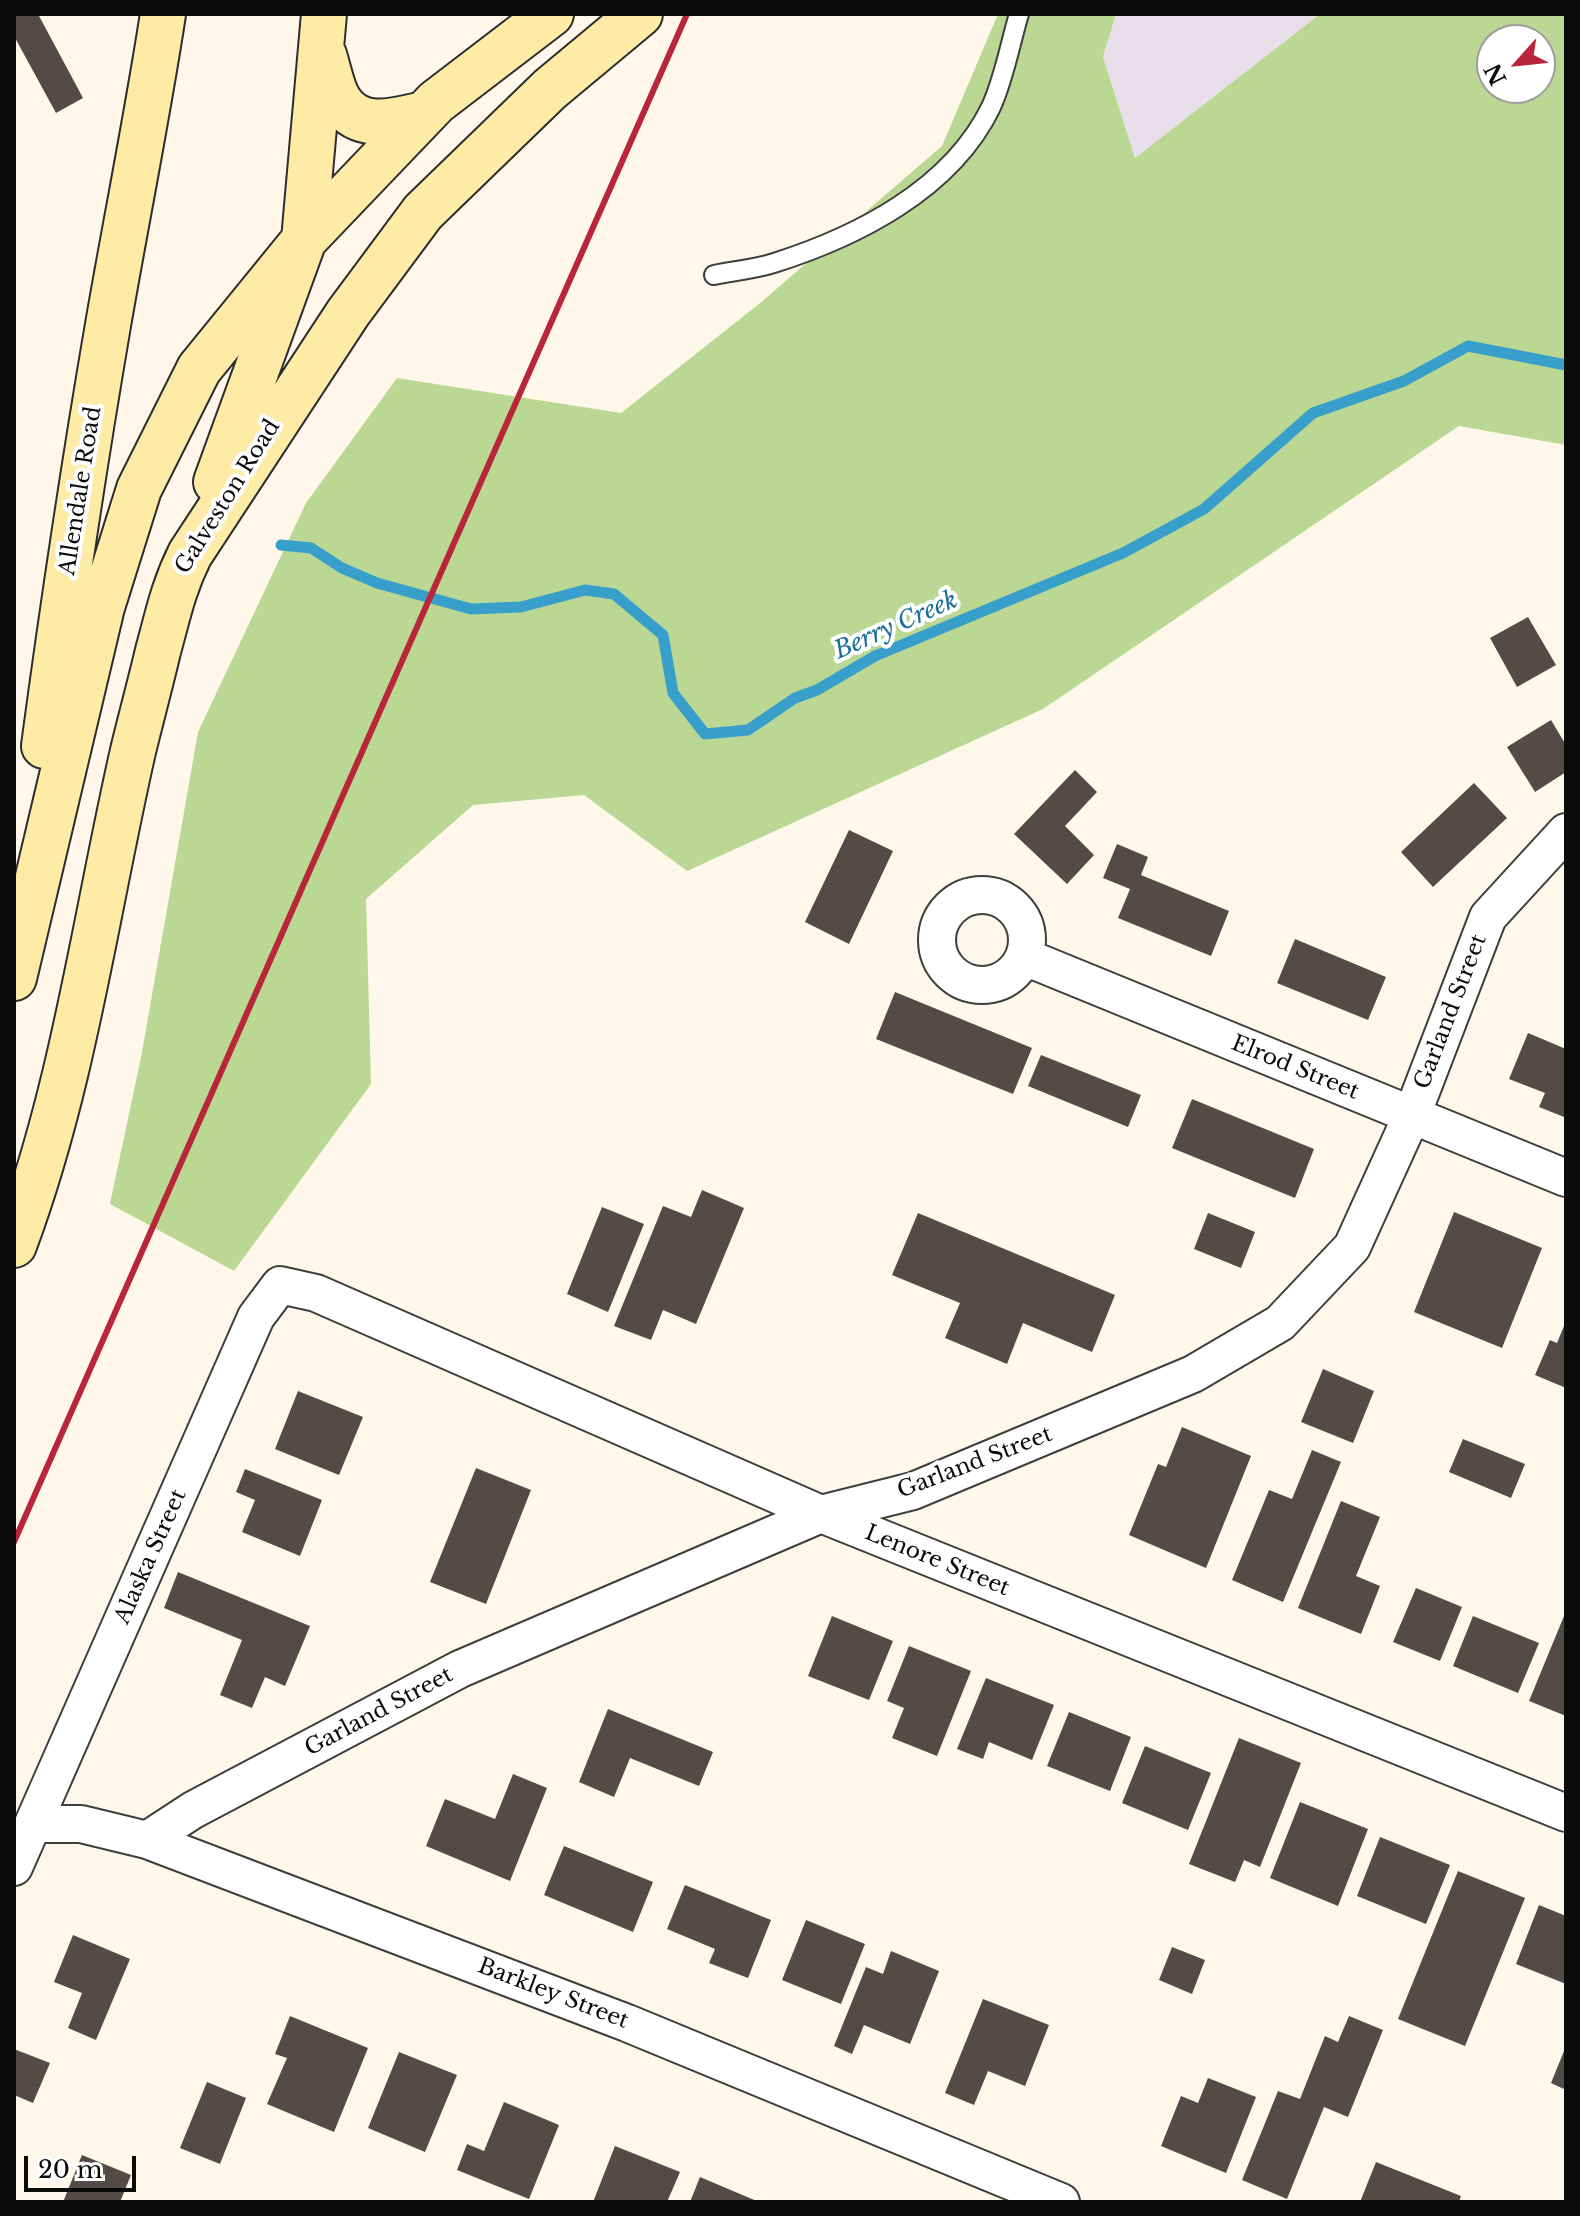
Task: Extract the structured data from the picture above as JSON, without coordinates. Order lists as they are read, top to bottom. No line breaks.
{"streets":{"main road":["Allendale Road","Galveston Road"],"street":["Garland Street","Elrod Street","Alaska Street","Lenore Street","Barkley Street"]},"crossings":[["Garland Street","Elrod Street"],["Garland Street","Lenore Street"],["Garland Street","Barkley Street"],["Alaska Street","Lenore Street"],["Alaska Street","Barkley Street"]],"water":["Berry Creek"],"scale_bar":"20 m","north":"bottom left"}
